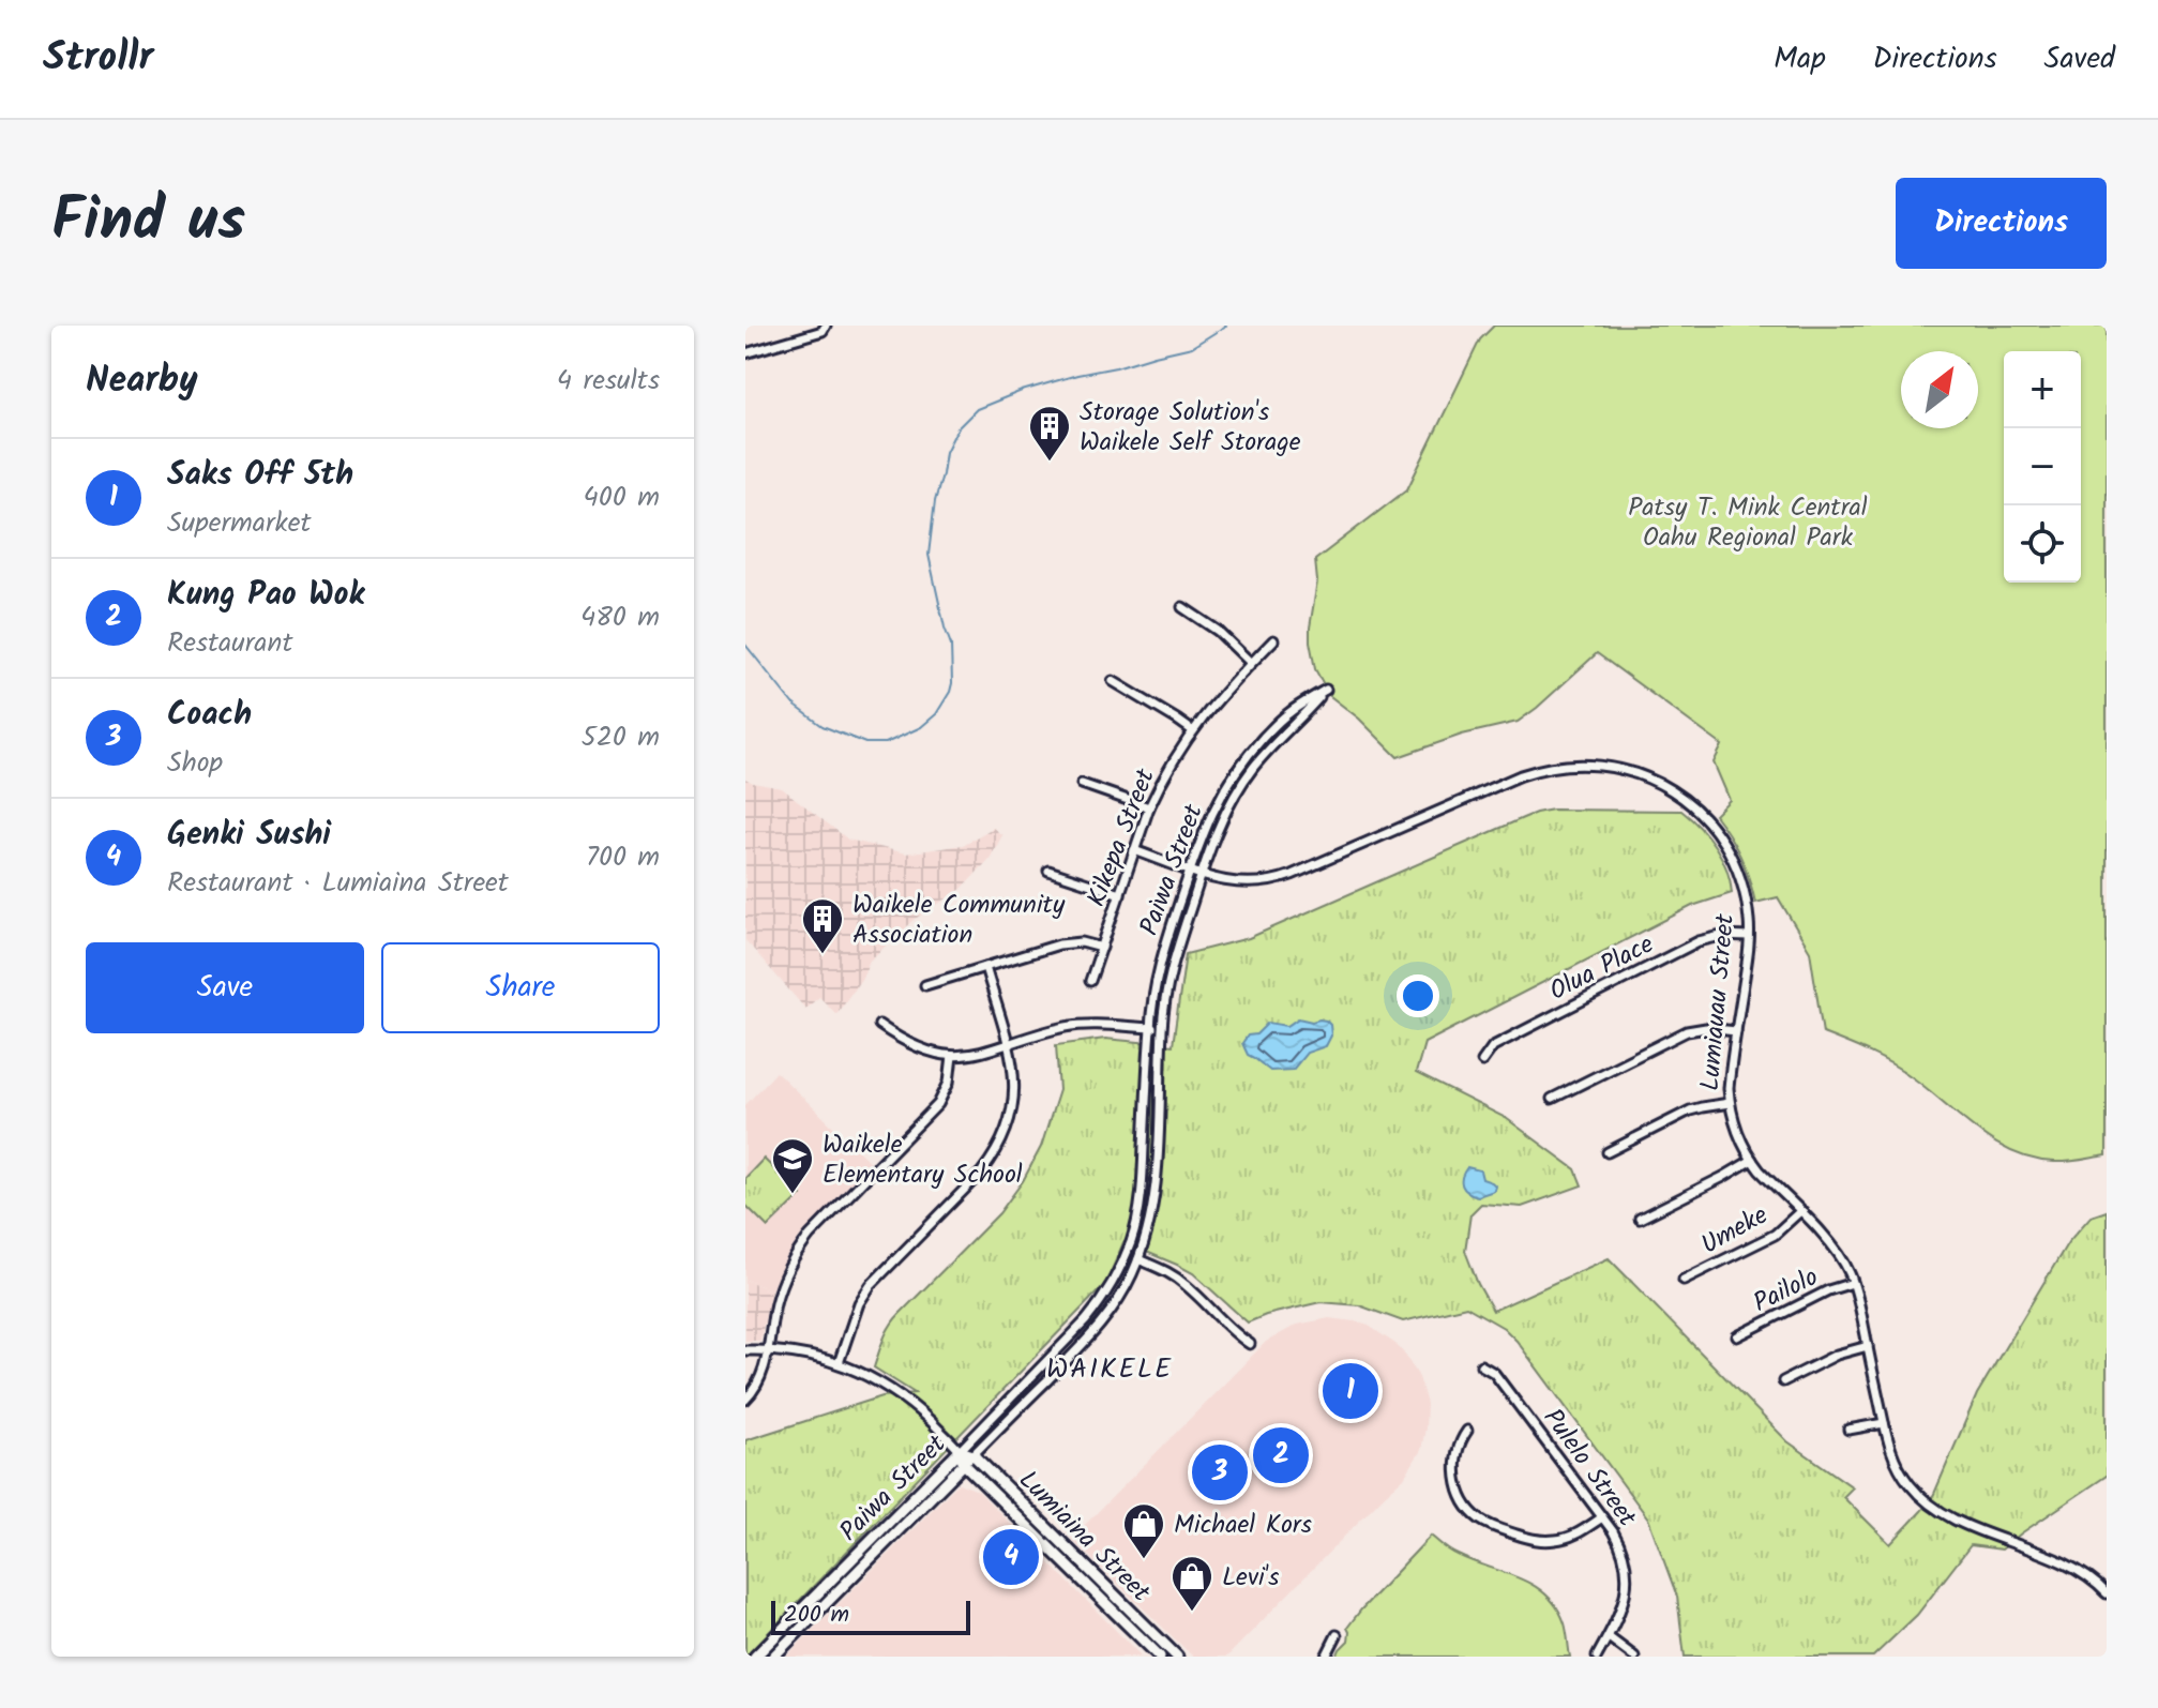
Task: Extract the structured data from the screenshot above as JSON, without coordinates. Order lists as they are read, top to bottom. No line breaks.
{"streets":{"main road":["Paiwa Street","Lumiaina Street"],"street":["Kikepa Street","Olua Place","Lumiauau Street","Umeke","Pailolo","Pulelo Street"]},"crossings":[["Kikepa Street","Lumiauau Street"],["Paiwa Street","Lumiauau Street"],["Paiwa Street","Lumiaina Street"],["Olua Place","Lumiauau Street"],["Lumiauau Street","Umeke"],["Lumiauau Street","Pailolo"]],"districts":["WAIKELE"],"parks":["Patsy T. Mink Central Oahu Regional Park"],"places":{"building":["Storage Solution's Waikele Self Storage","Waikele Community Association"],"school or university":["Waikele Elementary School"],"shop":["Michael Kors","Levi's"]},"scale_bar":"200 m","north":"top right","page":{"header":"Strollr","nav":["Map","Directions","Saved"],"title":"Find us","buttons":["Directions",["Save","Share"]],"heading":["Nearby","4 results"],"map_buttons":["+","−"],"list":[{"mark":"1","name":"Saks Off 5th","note":"Supermarket","value":"400 m"},{"mark":"2","name":"Kung Pao Wok","note":"Restaurant","value":"480 m"},{"mark":"3","name":"Coach","note":"Shop","value":"520 m"},{"mark":"4","name":"Genki Sushi","note":"Restaurant · Lumiaina Street","value":"700 m"}],"pins":["1","2","3","4"],"scale":"200 m"}}
